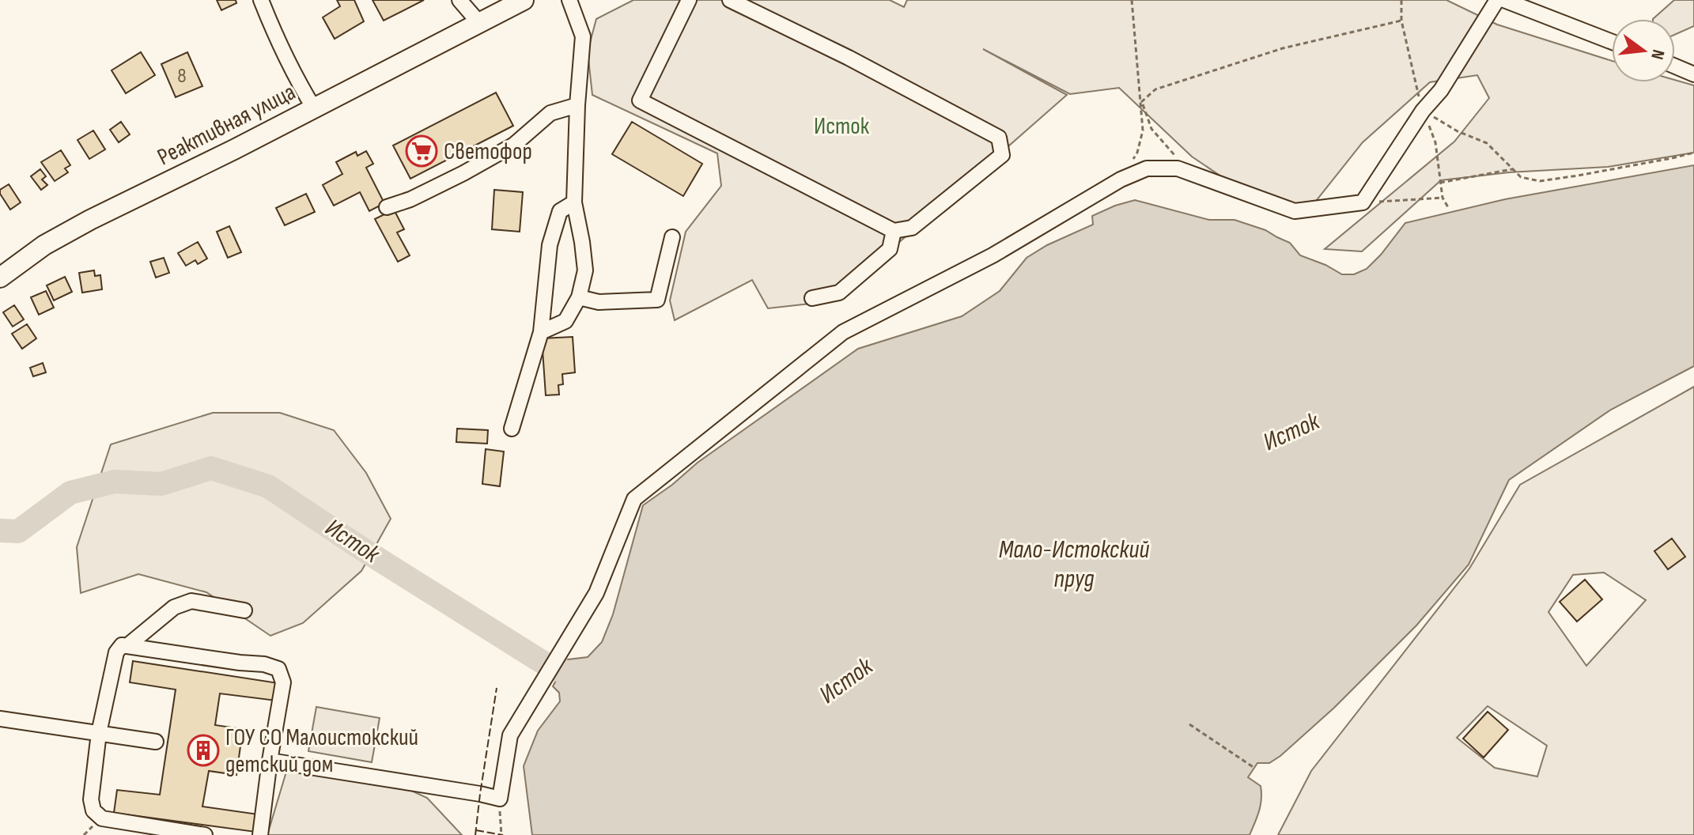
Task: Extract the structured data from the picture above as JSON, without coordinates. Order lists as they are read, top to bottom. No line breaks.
{"streets":{"main road":["Реактивная улица"]},"water":["Исток","Мало-Истокский пруд"],"parks":["Исток"],"places":{"supermarket":["Светофор"],"building":["ГОУ СО Малоистокский детский дом"]},"house_numbers":["8"],"north":"right"}
